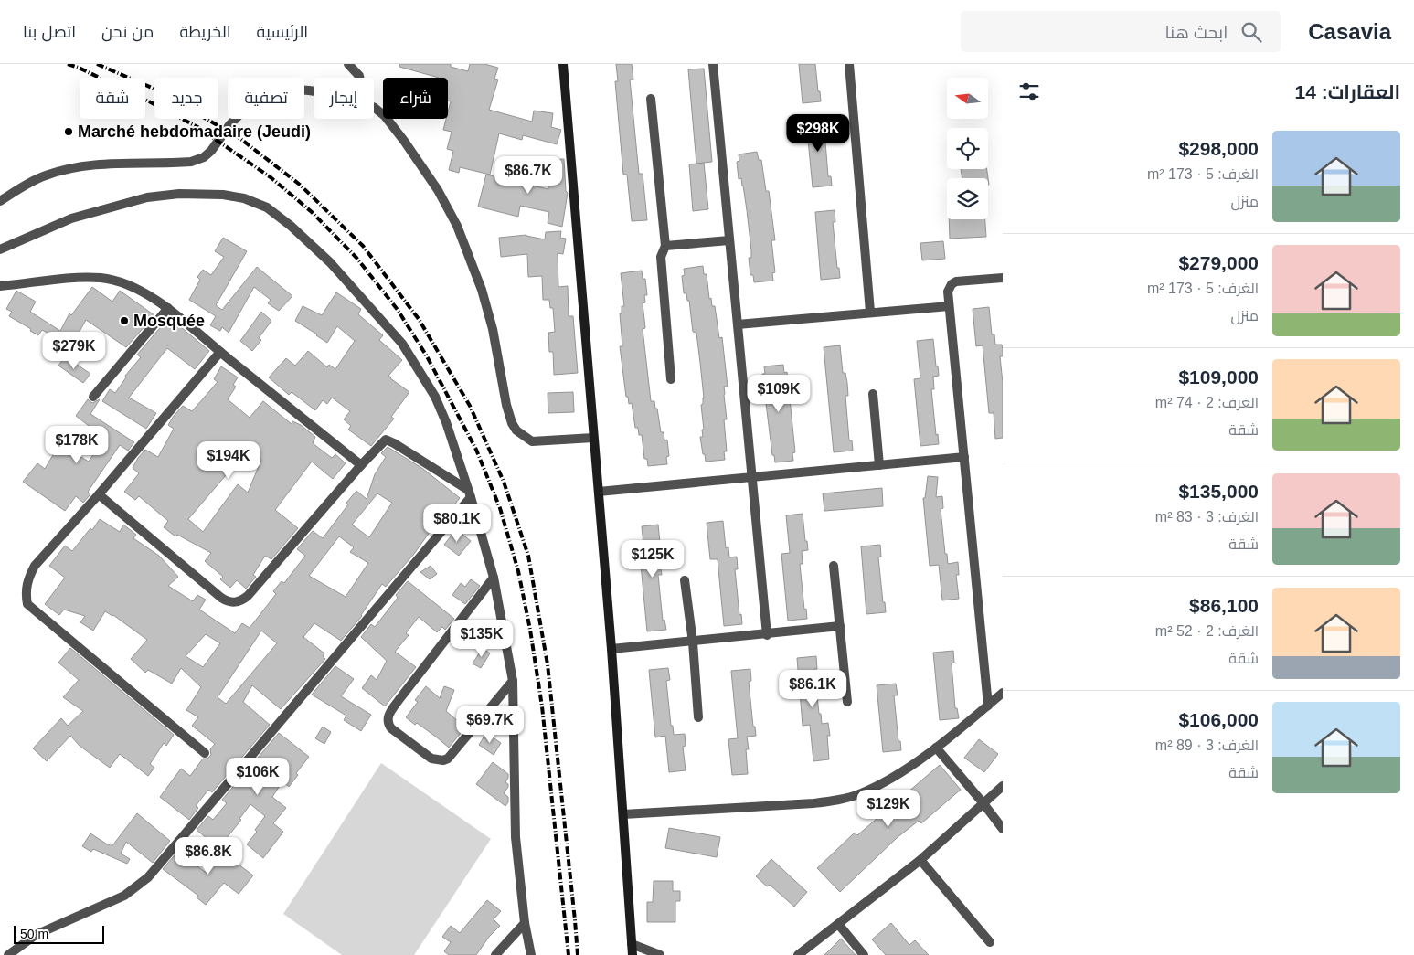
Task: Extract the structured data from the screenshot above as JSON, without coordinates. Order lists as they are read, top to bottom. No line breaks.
{"places":["Marché hebdomadaire (Jeudi)","Mosquée"],"scale_bar":"50 m","north":"left","page":{"header":"Casavia","search":"ابحث هنا","nav":["الرئيسية","الخريطة","من نحن","اتصل بنا"],"heading":"العقارات: 14","chip":["شراء","إيجار","تصفية","جديد","شقة"],"price":["$298K","$86.7K","$279K","$109K","$178K","$194K","$80.1K","$125K","$135K","$86.1K","$69.7K","$106K","$129K","$86.8K"],"list":[{"name":"$298,000","note":"الغرف: 5 · 173 m² · منزل"},{"name":"$279,000","note":"الغرف: 5 · 173 m² · منزل"},{"name":"$109,000","note":"الغرف: 2 · 74 m² · شقة"},{"name":"$135,000","note":"الغرف: 3 · 83 m² · شقة"},{"name":"$86,100","note":"الغرف: 2 · 52 m² · شقة"},{"name":"$106,000","note":"الغرف: 3 · 89 m² · شقة"}],"scale":"50 m"}}
